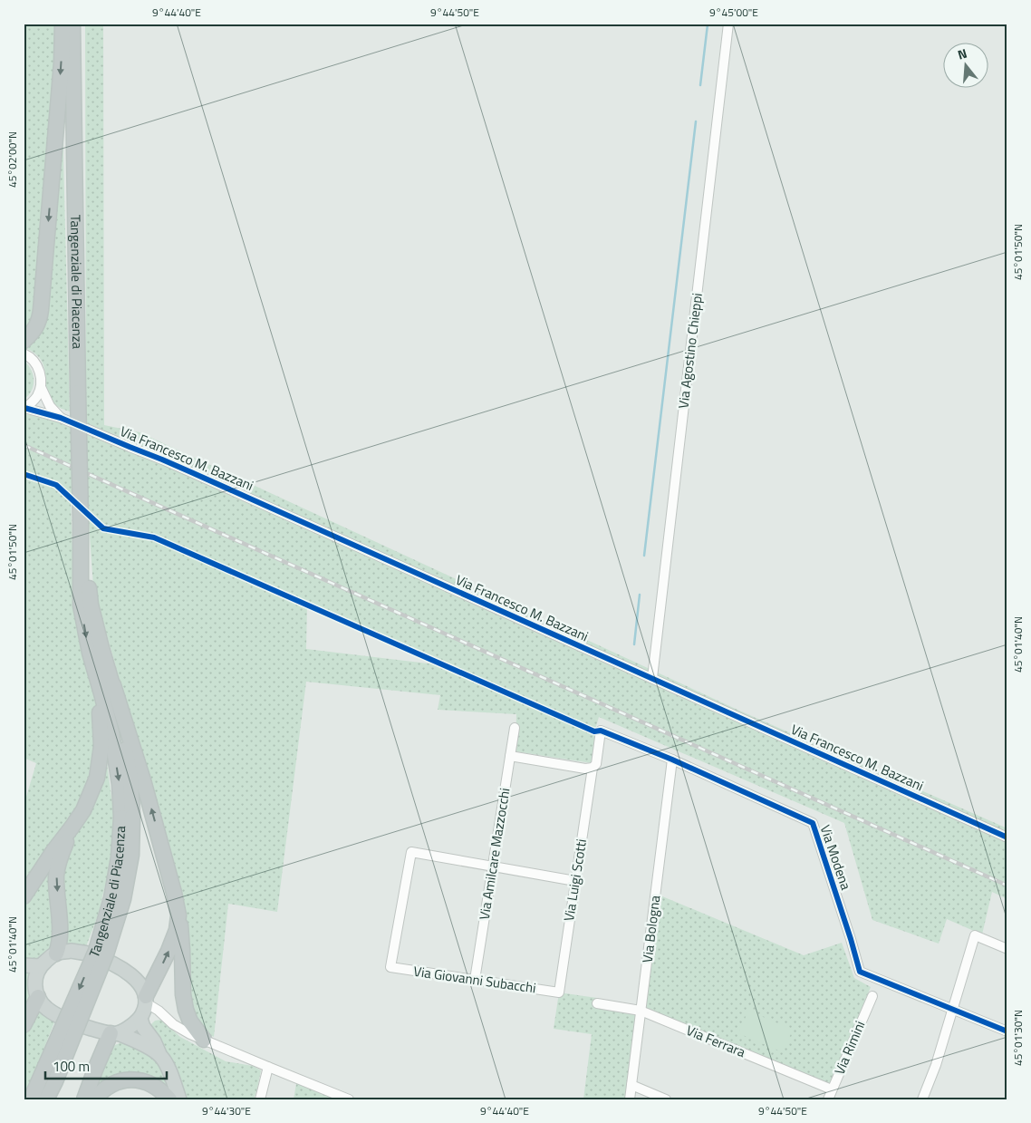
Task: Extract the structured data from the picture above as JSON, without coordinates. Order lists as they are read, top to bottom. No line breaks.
{"streets":{"highway":["Tangenziale di Piacenza"],"street":["Via Agostino Chieppi","Via Francesco M. Bazzani","Via Amilcare Mazzocchi","Via Modena","Via Luigi Scotti","Via Bologna","Via Giovanni Subacchi","Via Ferrara","Via Rimini"]},"crossings":[["Via Agostino Chieppi","Via Francesco M. Bazzani"],["Via Amilcare Mazzocchi","Via Giovanni Subacchi"],["Via Modena","Via Luigi Scotti"],["Via Modena","Via Bologna"],["Via Luigi Scotti","Via Giovanni Subacchi"],["Via Bologna","Via Ferrara"],["Via Ferrara","Via Rimini"]],"scale_bar":"100 m","north":"top","coordinates":["9°44'40\"E","9°44'50\"E","9°45'00\"E","45°02'00\"N","45°01'50\"N","45°01'40\"N","45°01'30\"N","9°44'30\"E"]}
